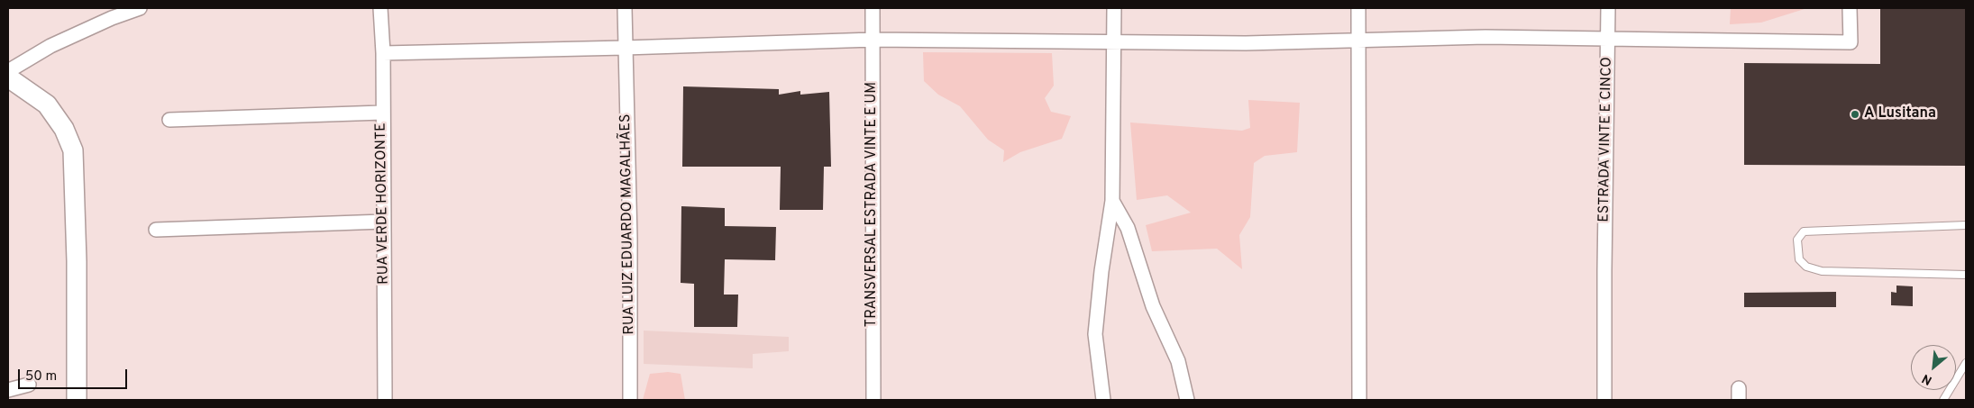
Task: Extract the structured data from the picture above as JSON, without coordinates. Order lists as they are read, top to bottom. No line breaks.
{"streets":{"street":["ESTRADA VINTE E CINCO","RUA VERDE HORIZONTE","TRANSVERSAL ESTRADA VINTE E UM","RUA LUIZ EDUARDO MAGALHÃES"]},"places":["A Lusitana"],"scale_bar":"50 m","north":"bottom left"}
